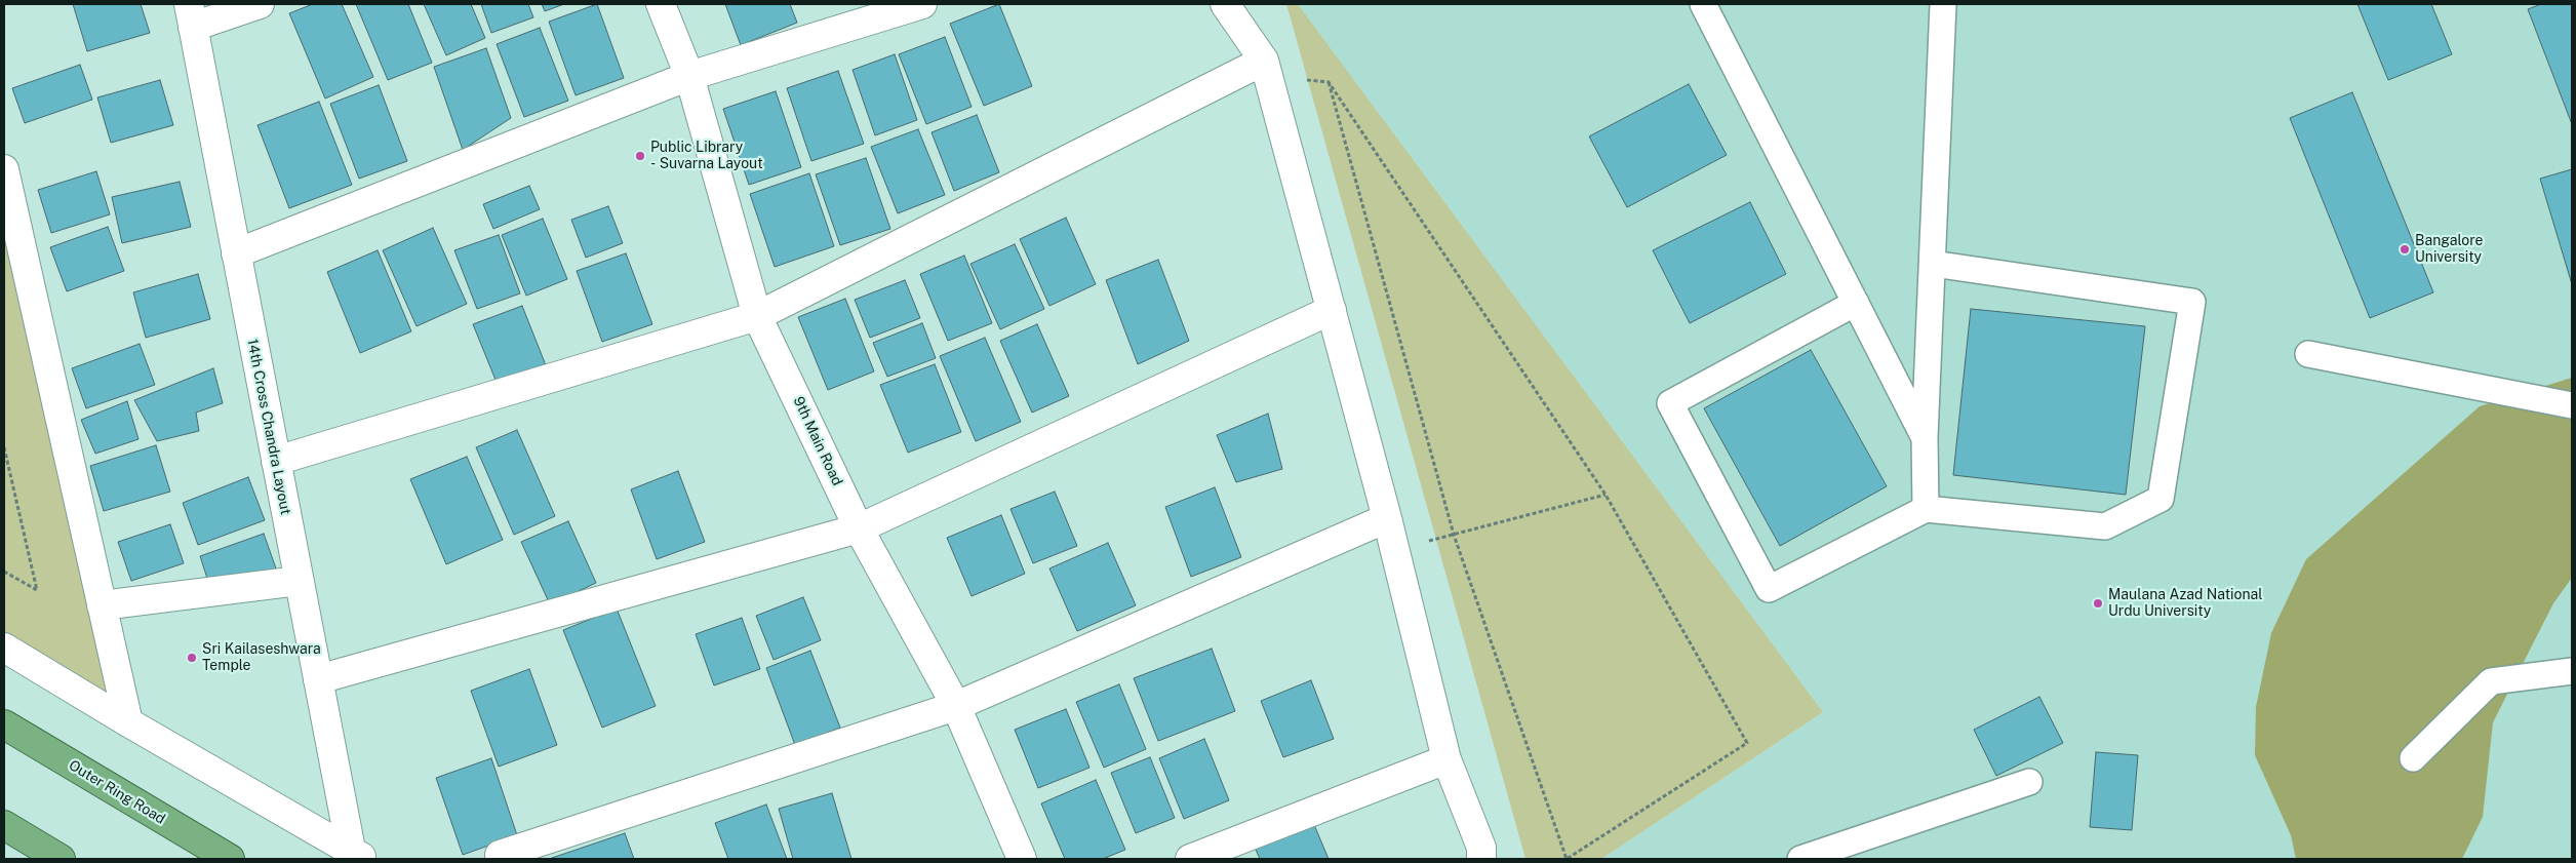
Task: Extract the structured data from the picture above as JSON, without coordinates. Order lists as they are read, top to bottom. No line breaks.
{"streets":{"highway":["Outer Ring Road"],"street":["14th Cross Chandra Layout","9th Main Road"]},"places":["Public Library - Suvarna Layout","Bangalore University","Maulana Azad National Urdu University","Sri Kailaseshwara Temple"]}
